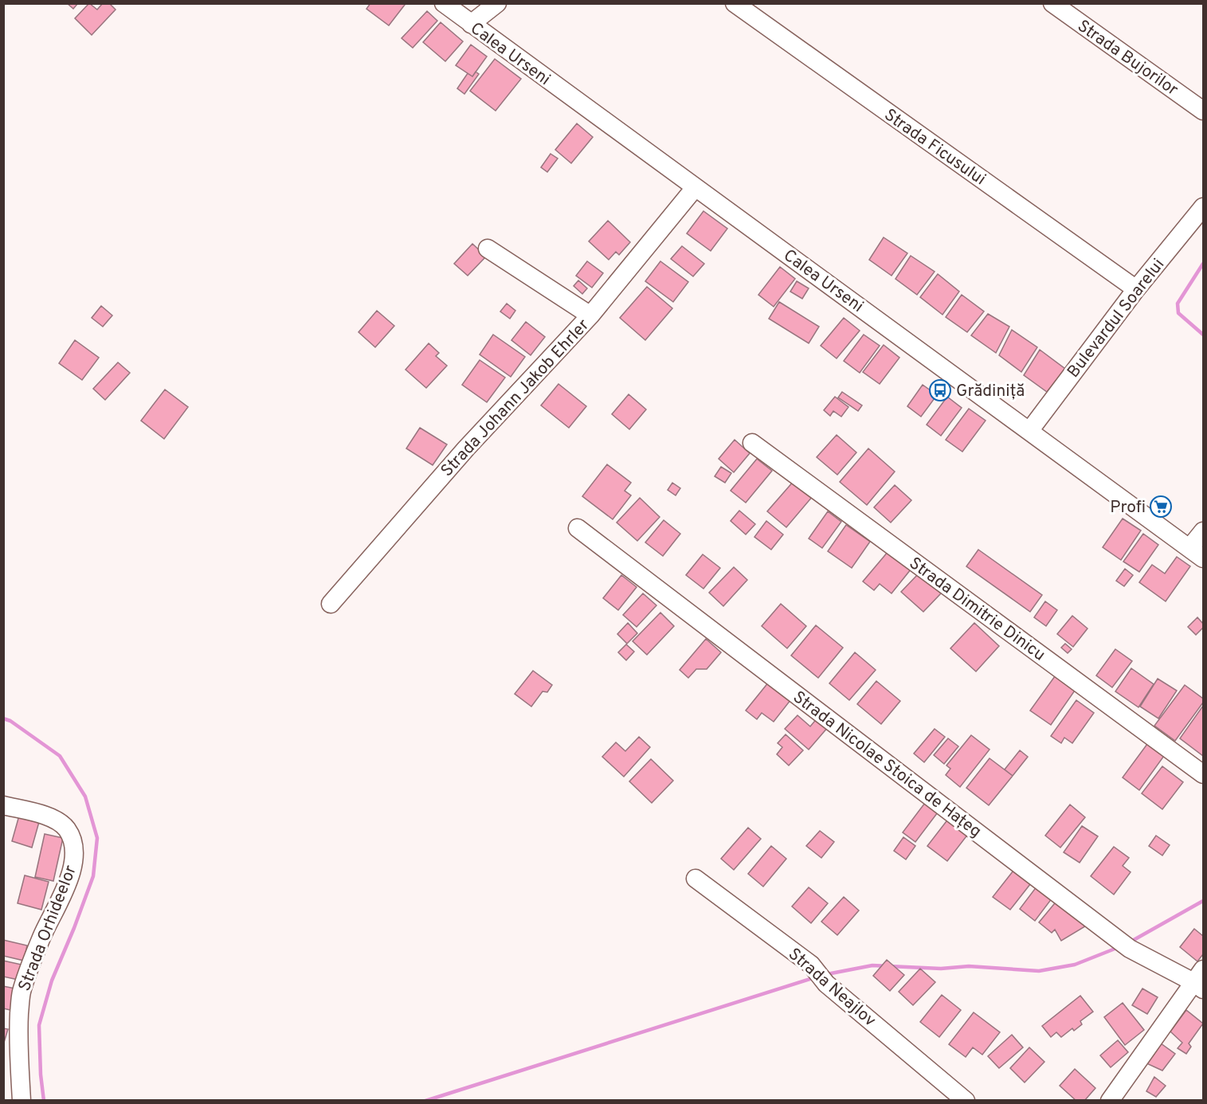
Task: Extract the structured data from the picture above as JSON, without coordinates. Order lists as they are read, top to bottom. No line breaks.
{"streets":{"street":["Calea Urseni","Strada Bujorilor","Strada Ficusului","Bulevardul Soarelui","Strada Johann Jakob Ehrler","Strada Dimitrie Dinicu","Strada Nicolae Stoica de Hațeg","Strada Orhideelor","Strada Neajlov"]},"crossings":[["Calea Urseni","Bulevardul Soarelui"],["Calea Urseni","Strada Johann Jakob Ehrler"],["Strada Ficusului","Bulevardul Soarelui"]],"places":{"bus stop":["Grădiniță"],"supermarket":["Profi"]}}
